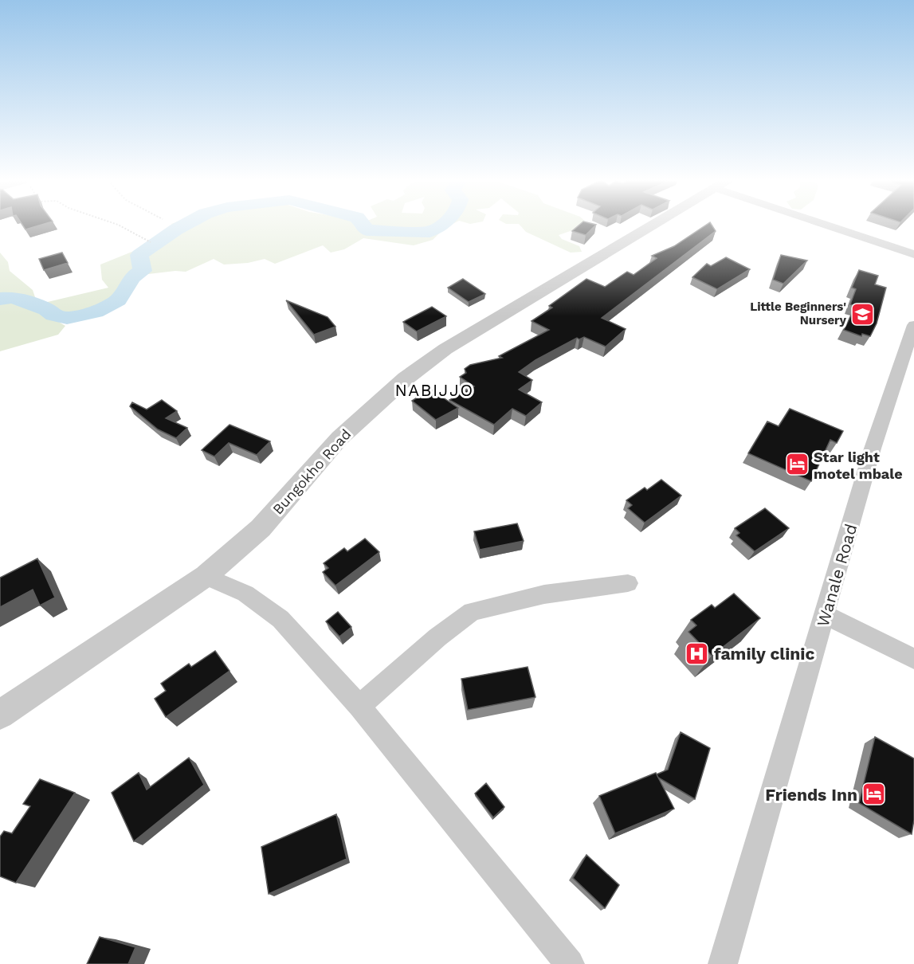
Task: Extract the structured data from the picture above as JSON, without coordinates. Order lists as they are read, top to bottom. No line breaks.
{"streets":{"street":["Bungokho Road","Wanale Road"]},"districts":["NABIJJO"],"places":{"school or university":["Little Beginners' Nursery"],"hotel":["Star light motel mbale","Friends Inn"],"hospital":["family clinic"]}}
